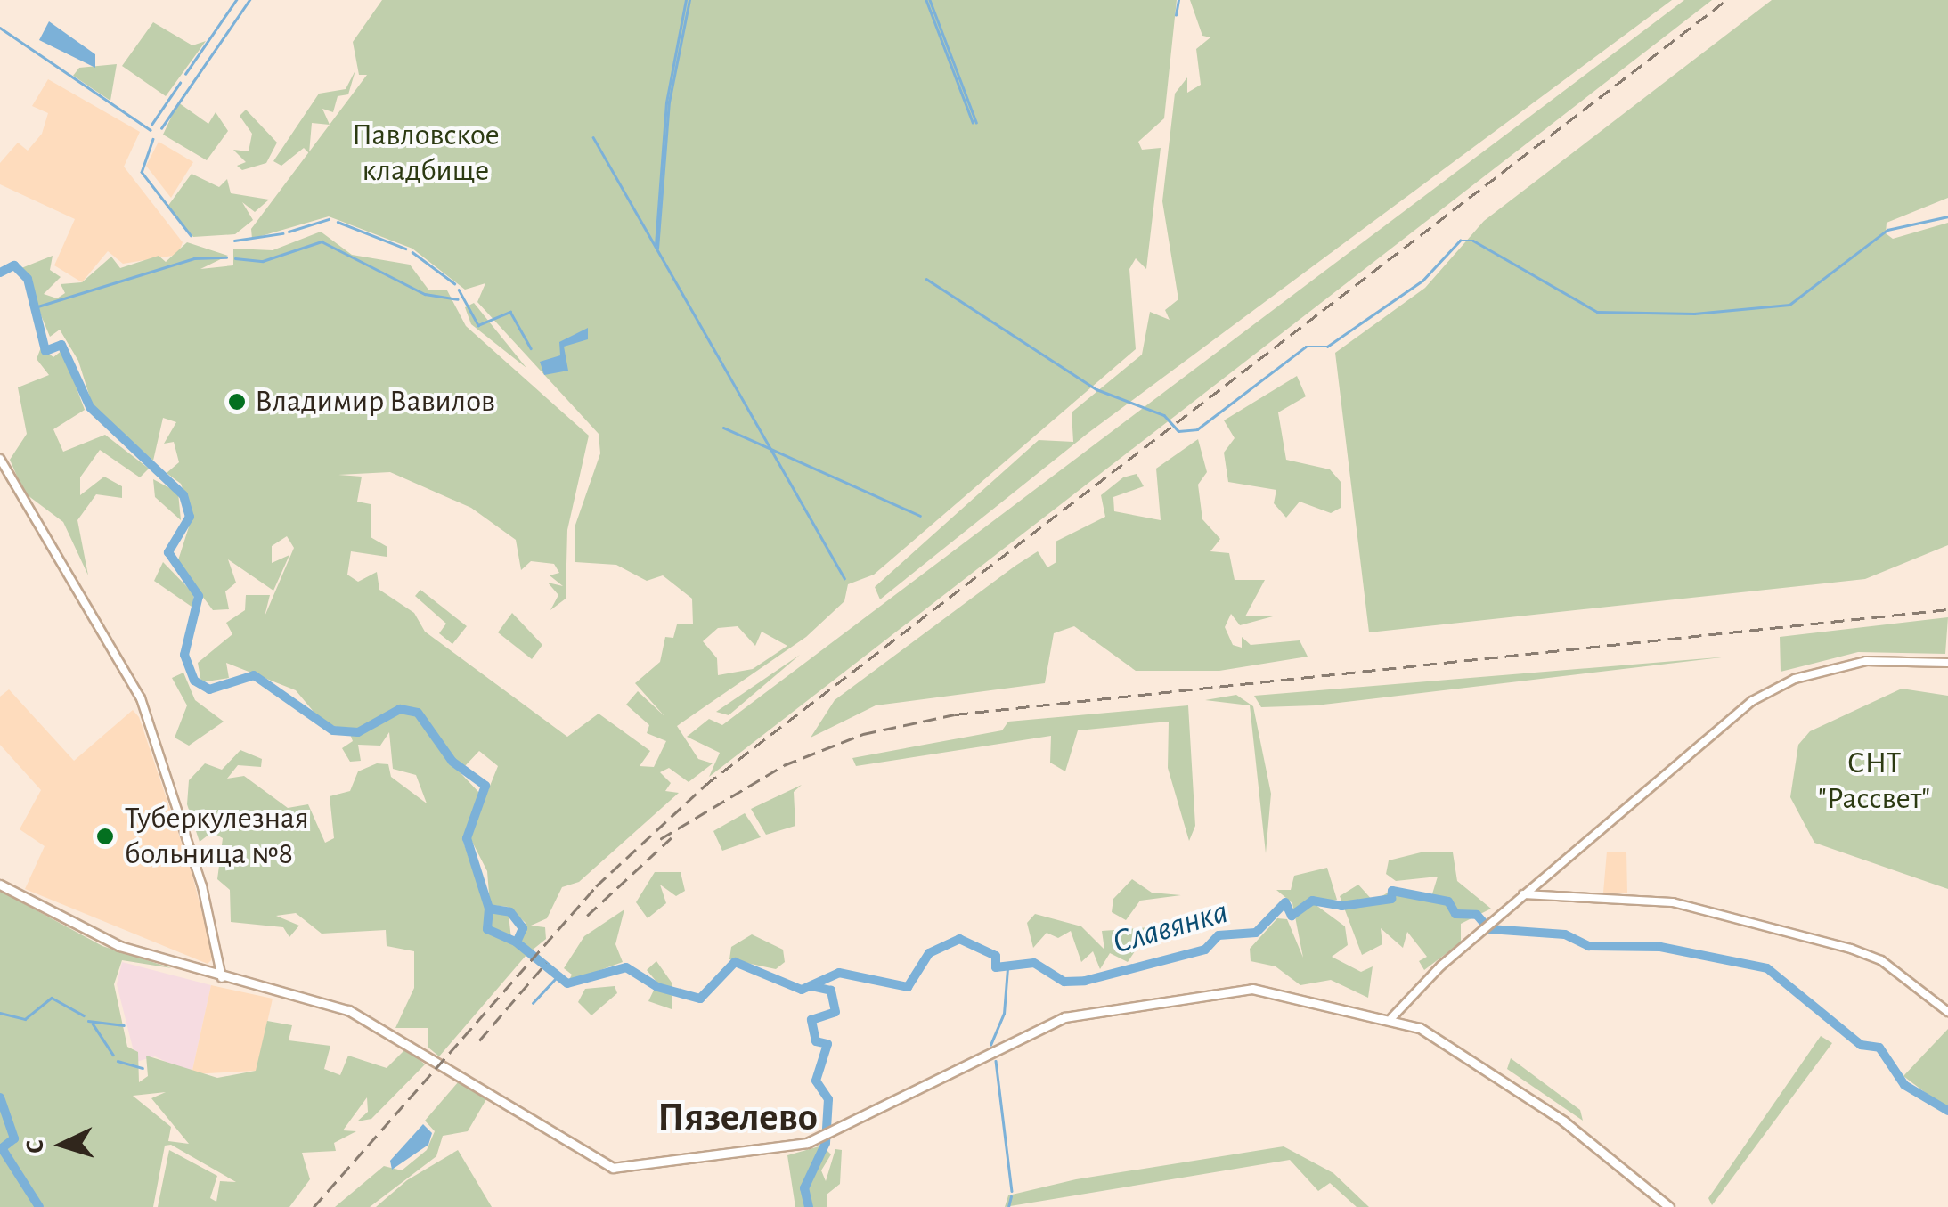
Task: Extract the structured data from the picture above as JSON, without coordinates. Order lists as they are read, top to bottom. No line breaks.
{"districts":["Пязелево"],"water":["Славянка"],"parks":["Павловское кладбище","СНТ \"Рассвет\""],"places":["Владимир Вавилов","Туберкулезная больница №8"],"north":"left"}
